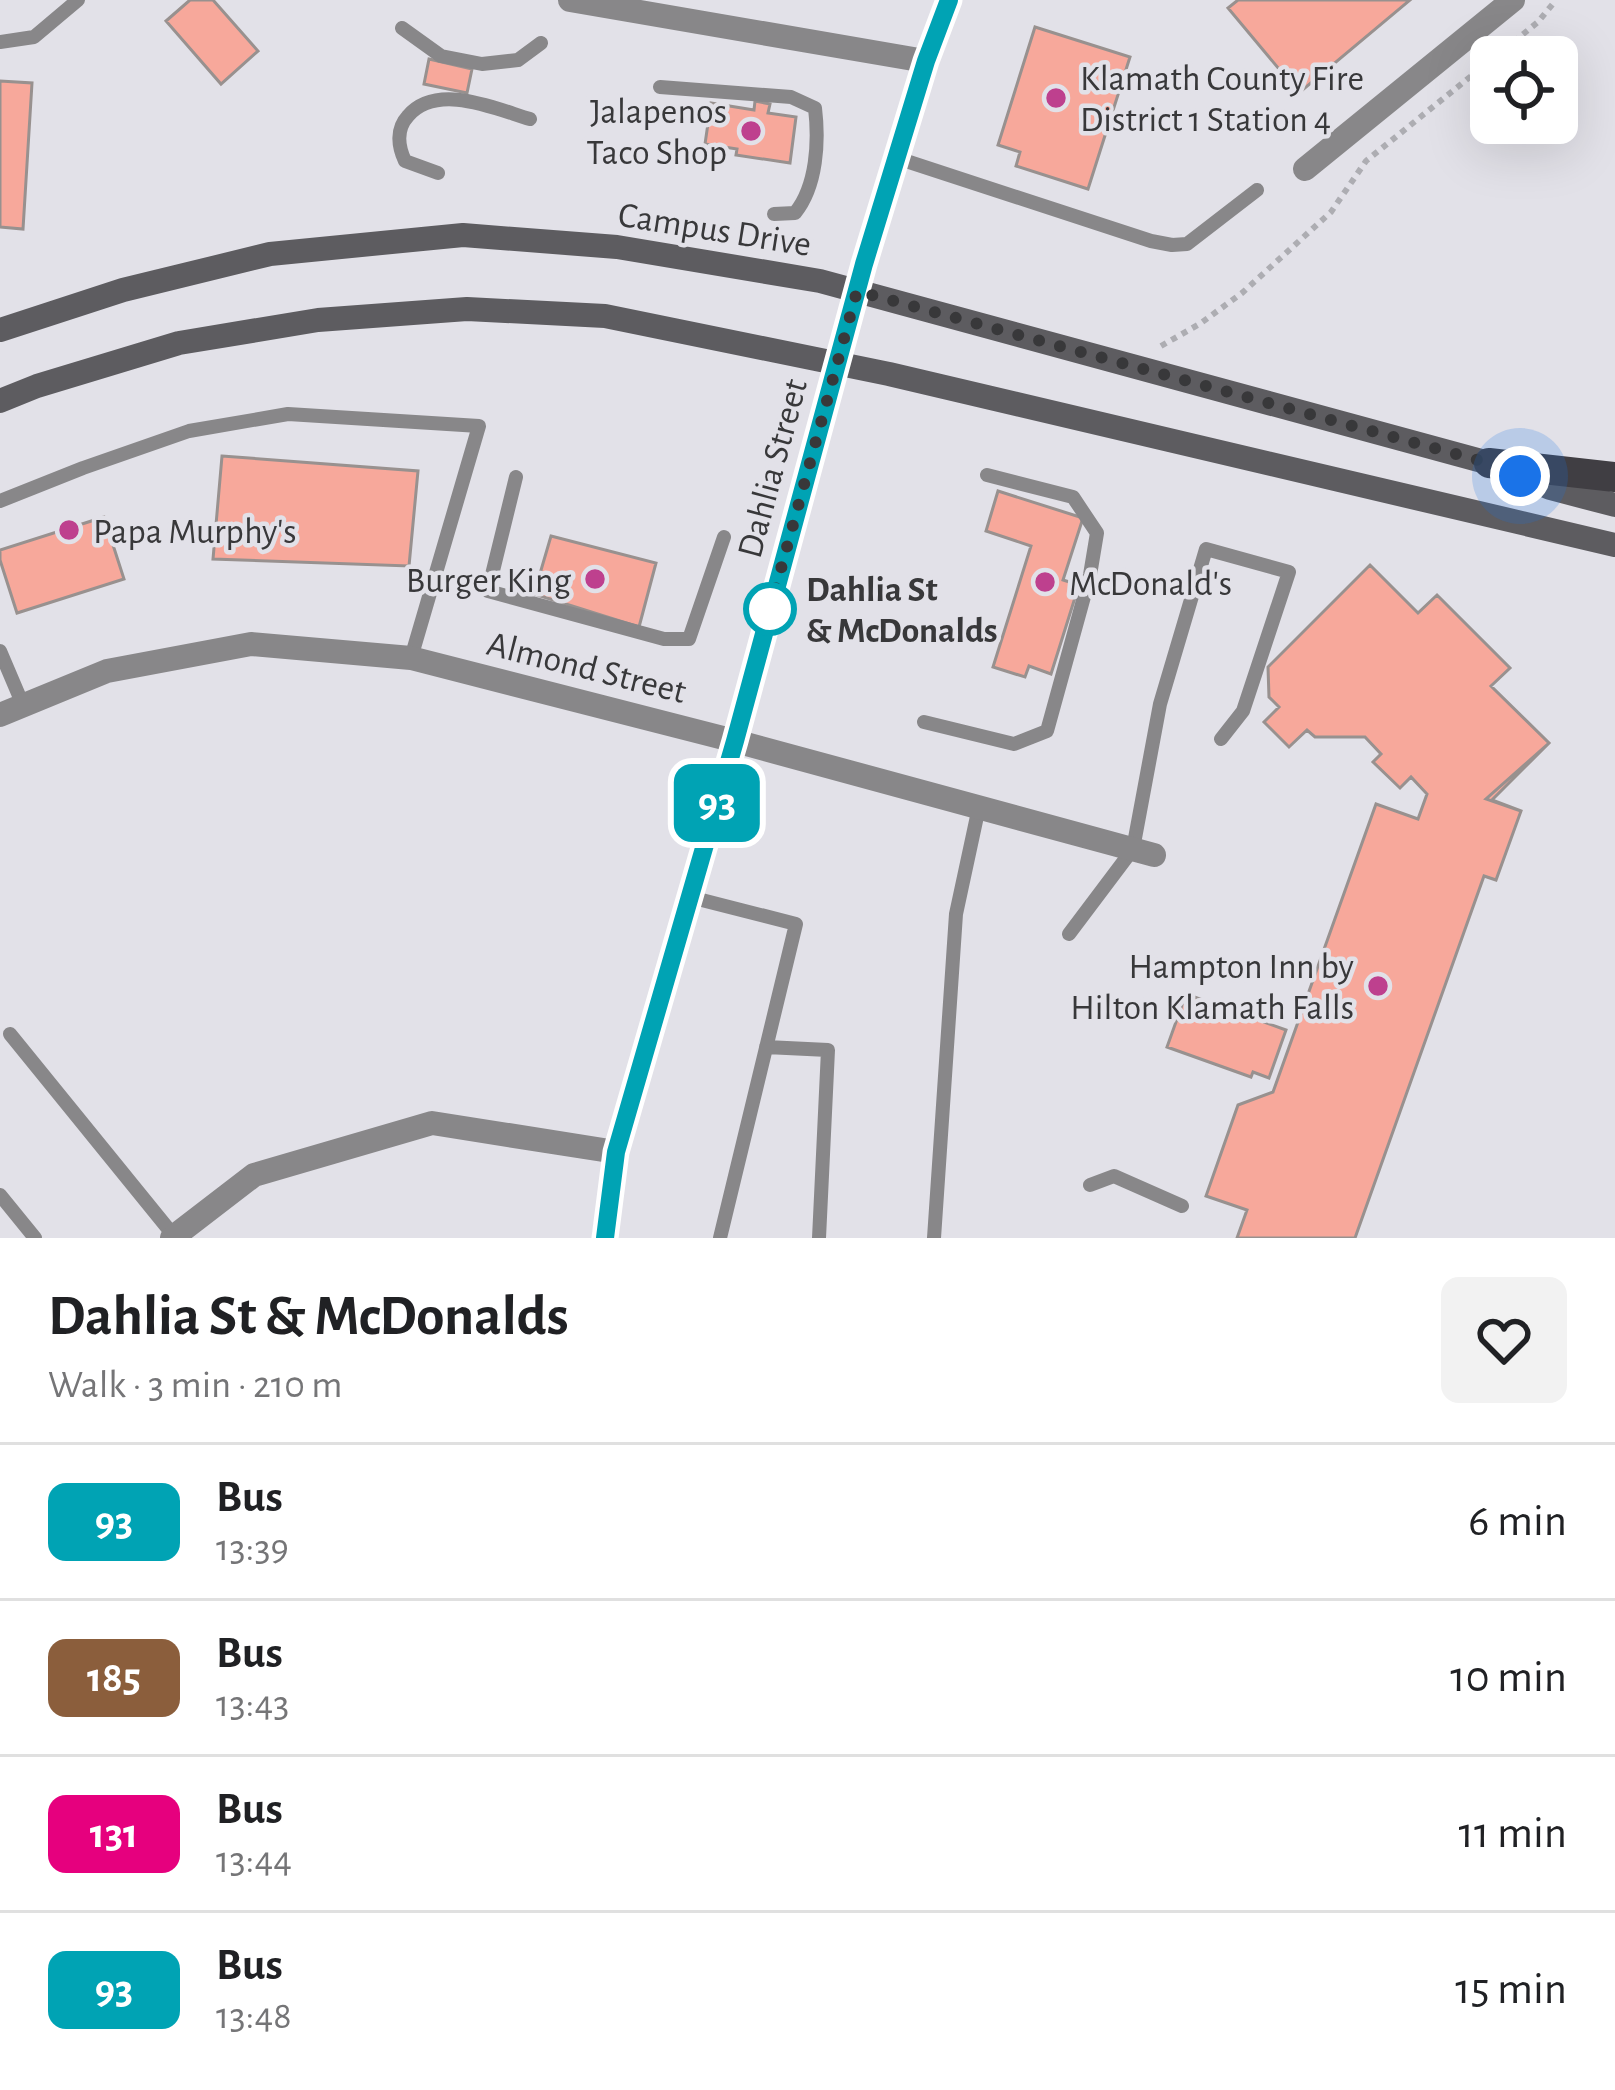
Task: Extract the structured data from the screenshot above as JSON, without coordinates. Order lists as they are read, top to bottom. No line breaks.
{"streets":{"street":["Campus Drive","Dahlia Street","Almond Street"]},"crossings":[["Campus Drive","Dahlia Street"],["Dahlia Street","Almond Street"]],"places":["Klamath County Fire District 1 Station 4","Jalapenos Taco Shop","Papa Murphy's","Burger King","McDonald's","Dahlia St & McDonalds","Hampton Inn by Hilton Klamath Falls"],"lines":["bus line 93"],"page":{"on_map":"93","heading":["Dahlia St & McDonalds","Walk · 3 min · 210 m"],"list":[{"mark":"93","name":"Bus","note":"13:39","value":"6 min"},{"mark":"185","name":"Bus","note":"13:43","value":"10 min"},{"mark":"131","name":"Bus","note":"13:44","value":"11 min"},{"mark":"93","name":"Bus","note":"13:48","value":"15 min"}]}}
